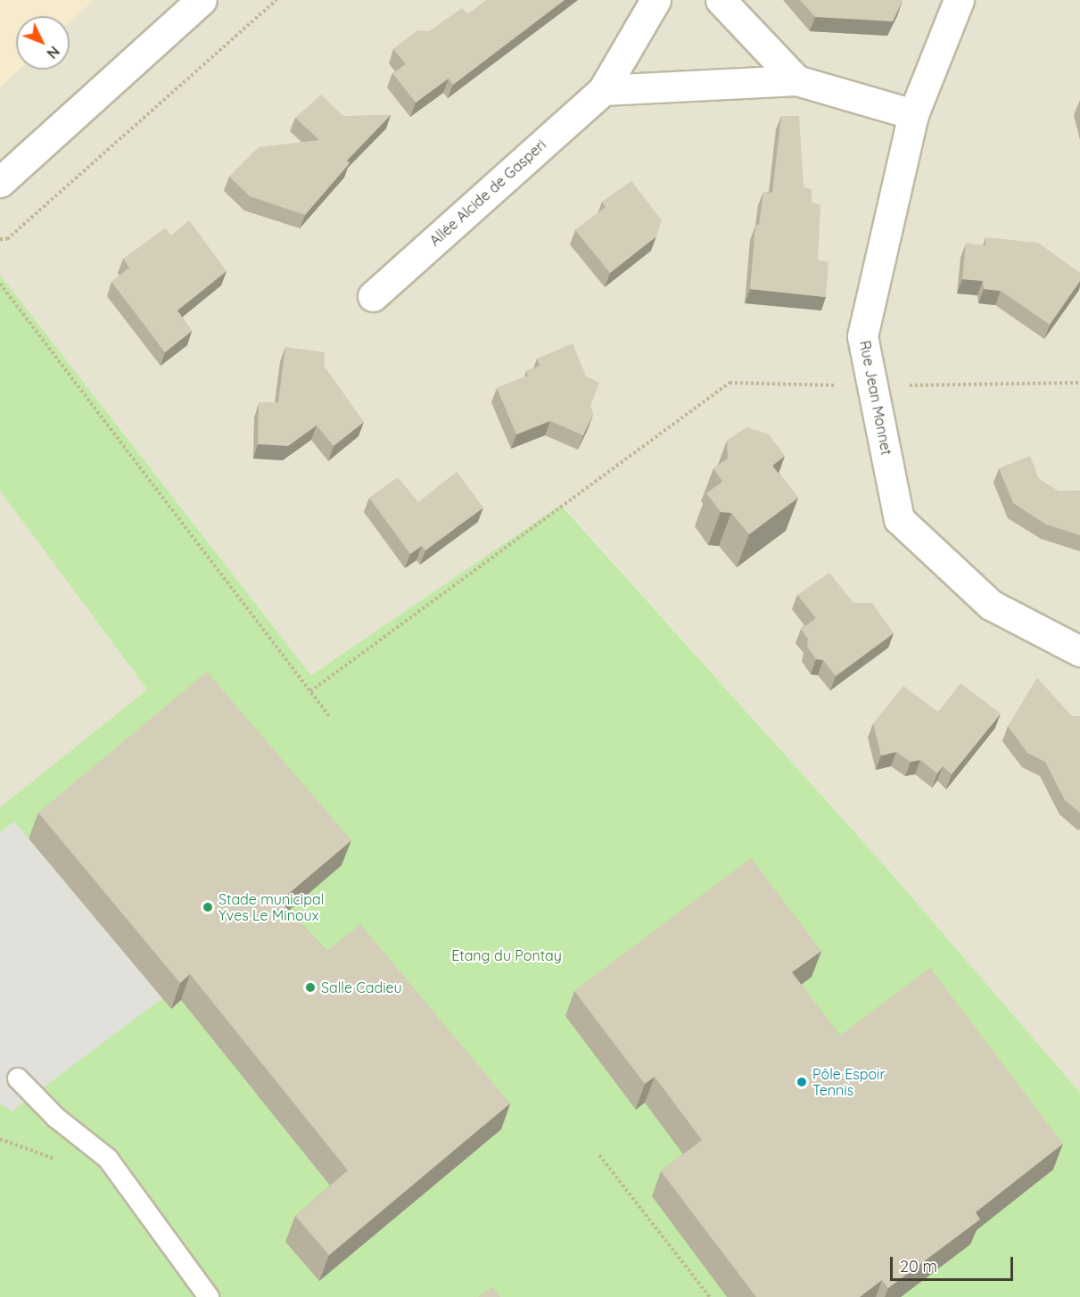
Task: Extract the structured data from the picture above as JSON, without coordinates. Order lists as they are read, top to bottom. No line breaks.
{"streets":{"street":["Allée Alcide de Gasperi","Rue Jean Monnet"]},"parks":["Etang du Pontay"],"places":["Stade municipal Yves Le Minoux","Salle Cadieu","Pôle Espoir Tennis"],"scale_bar":"20 m","north":"bottom right"}
